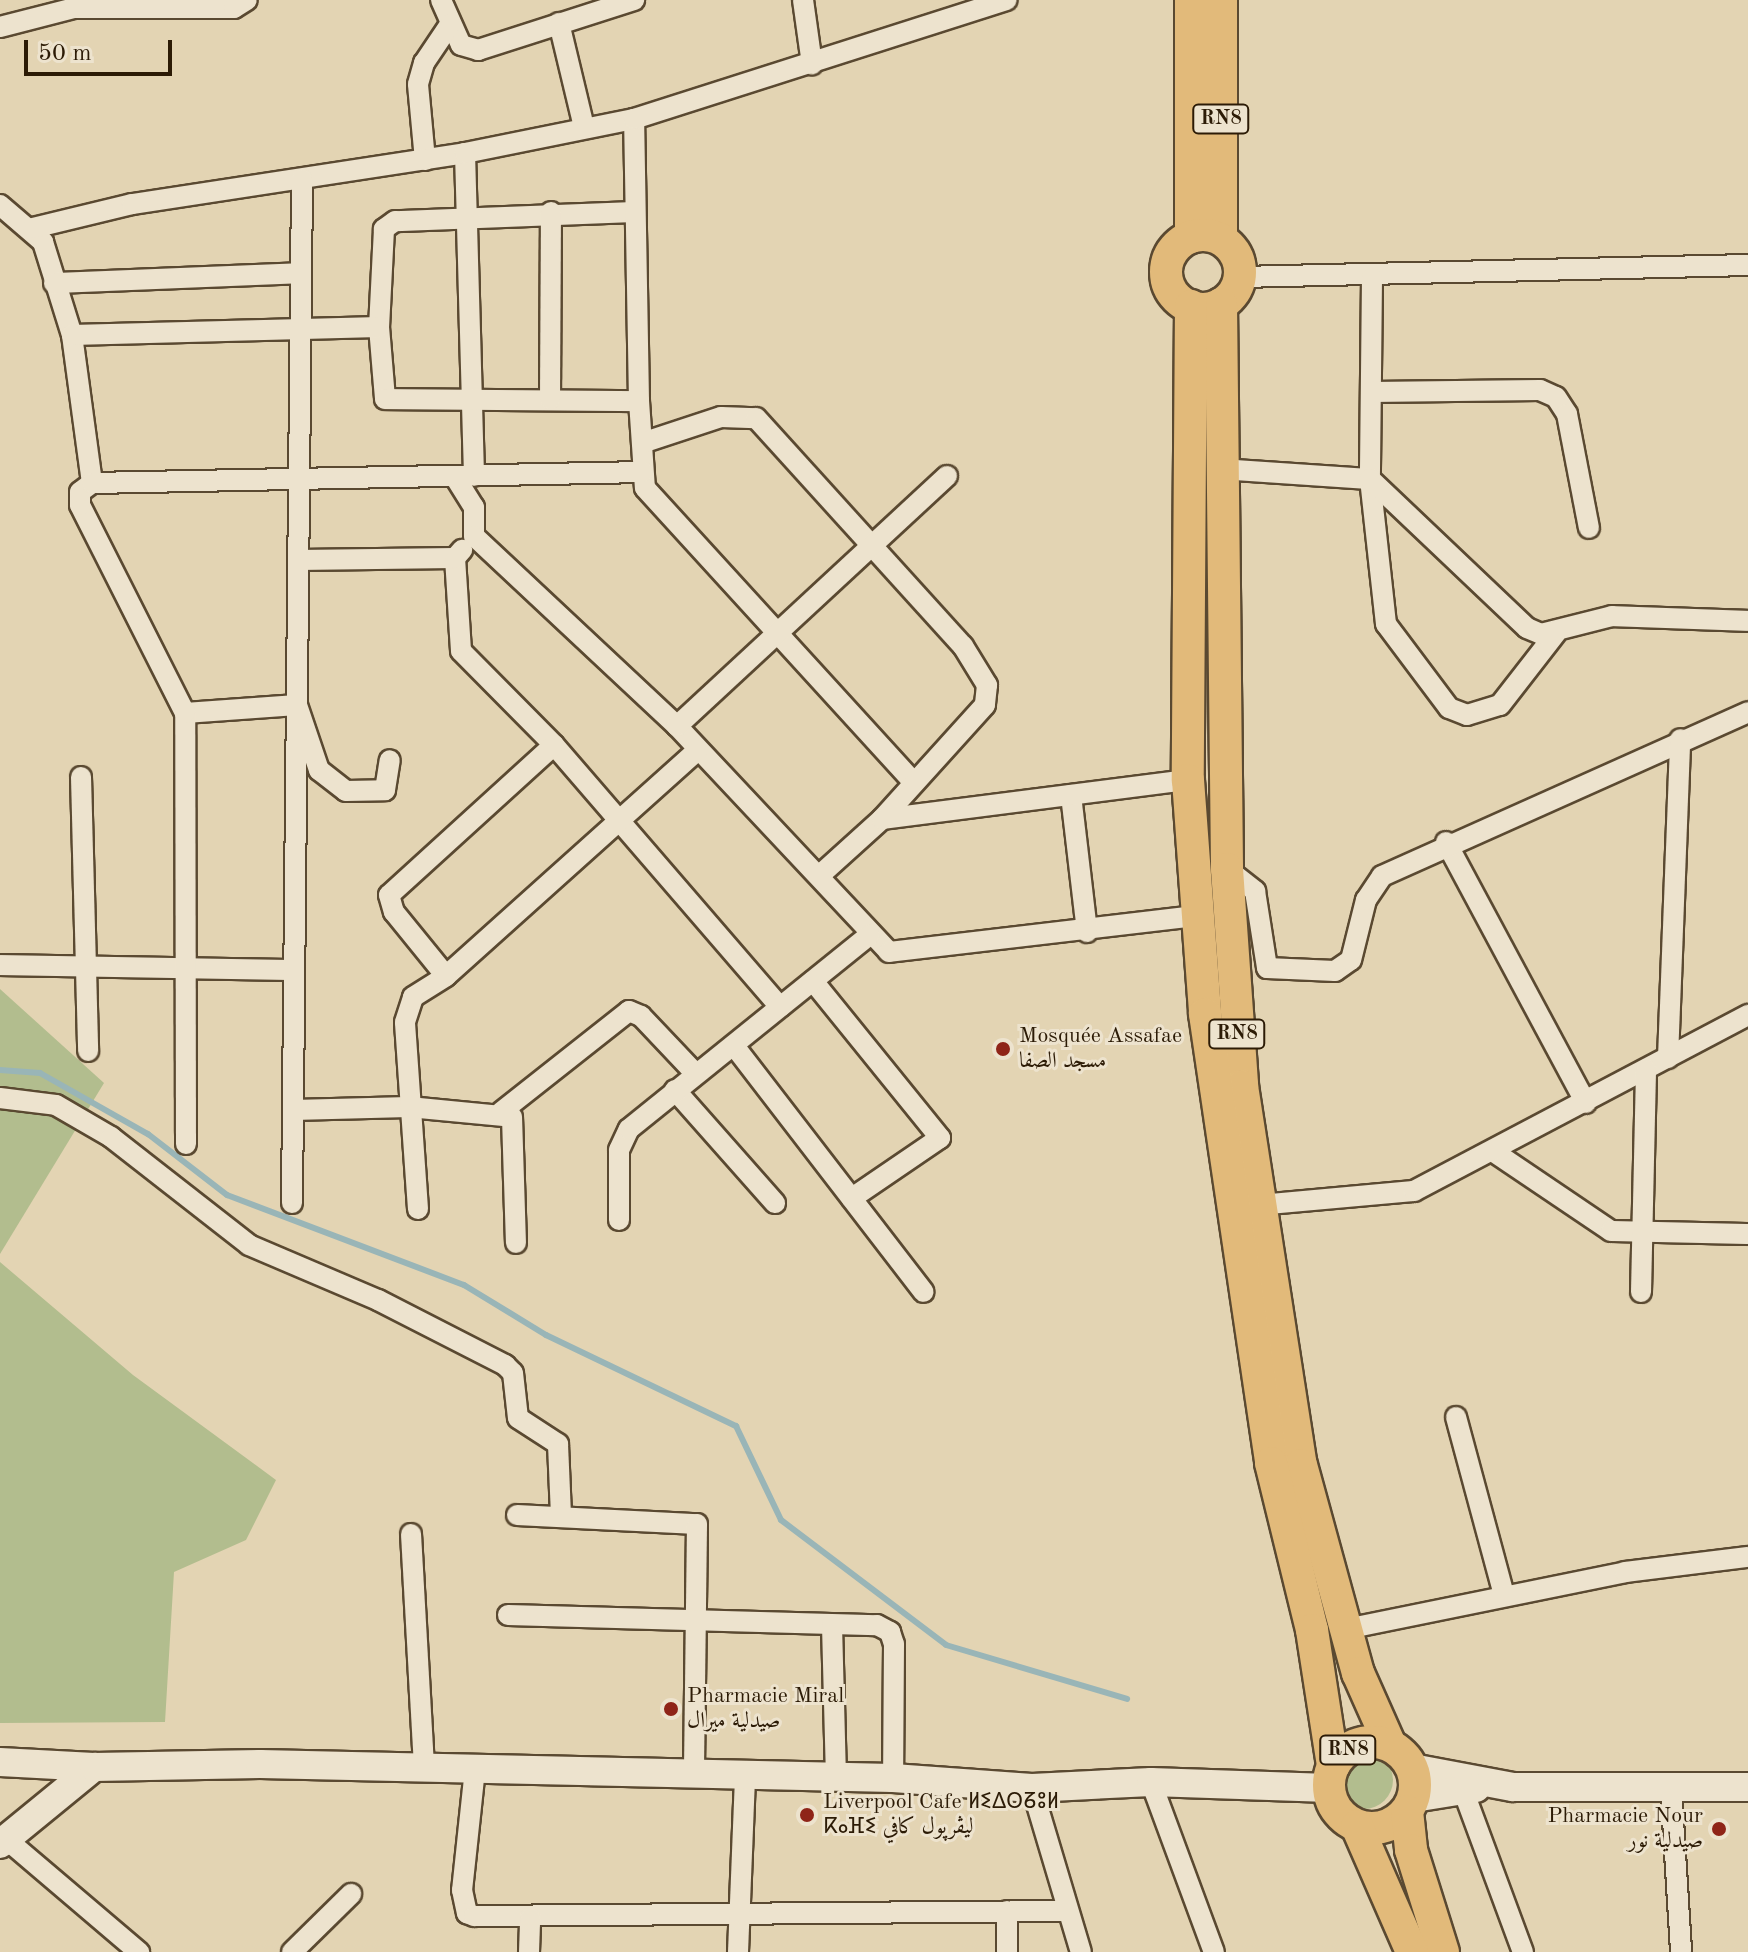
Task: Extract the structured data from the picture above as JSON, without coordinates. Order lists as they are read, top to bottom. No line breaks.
{"streets":{"main road":["RN8"]},"places":["Mosquée Assafae مسجد الصفا","Pharmacie Miral صيدلية ميرال","Liverpool Cafe ⵍⵉⵠⵔⵒⵓⵍ ⴽⴰⴼⵉ ليڤرپول كافي","Pharmacie Nour صيدلية نور"],"scale_bar":"50 m"}
